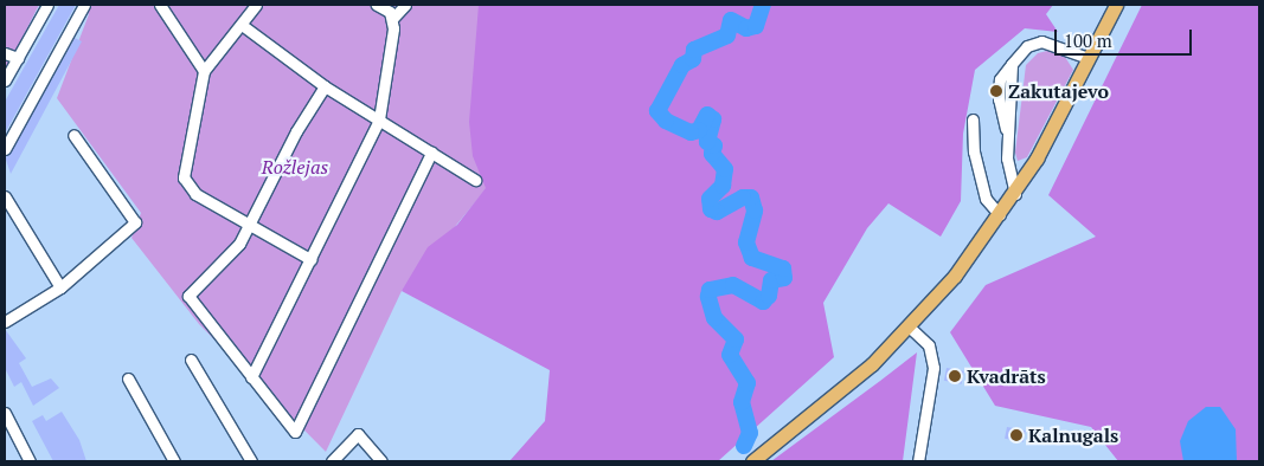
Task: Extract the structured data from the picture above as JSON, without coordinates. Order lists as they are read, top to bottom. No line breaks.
{"parks":["Rožlejas"],"places":["Zakutajevo","Kvadrāts","Kalnugals"],"scale_bar":"100 m"}
